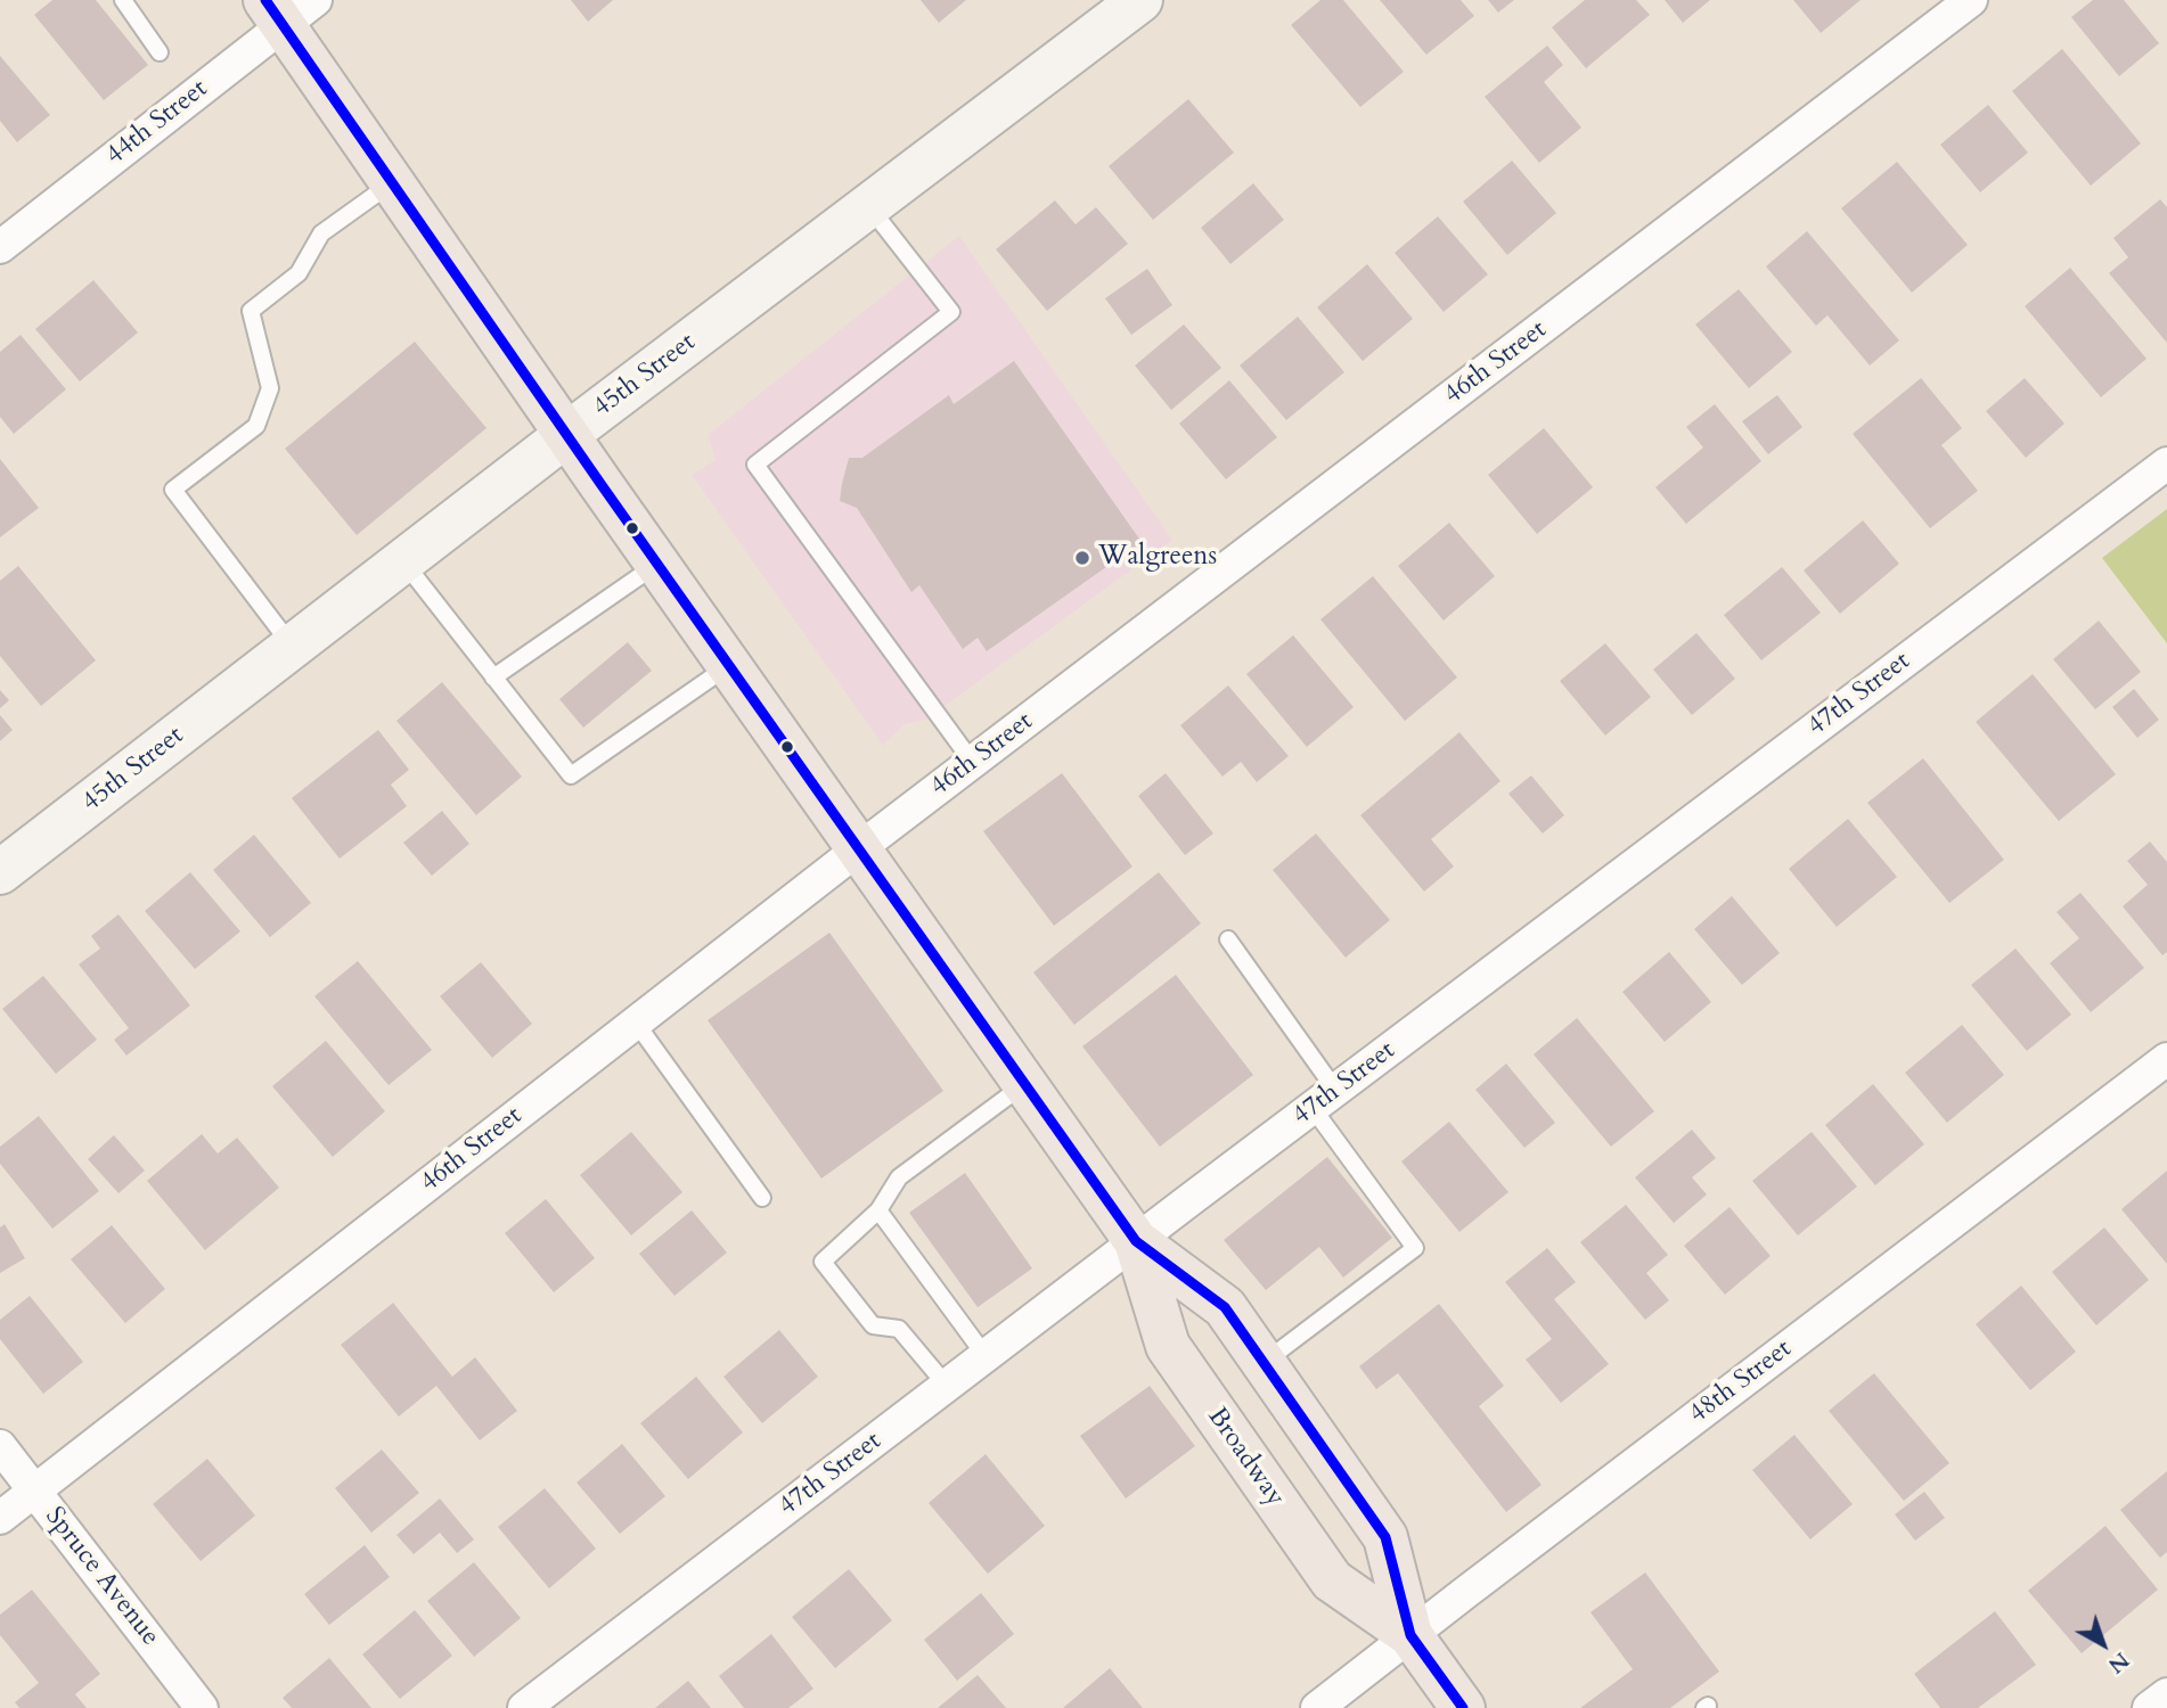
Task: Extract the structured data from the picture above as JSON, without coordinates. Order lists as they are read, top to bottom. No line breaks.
{"streets":{"main road":["45th Street","Broadway"],"street":["44th Street","46th Street","47th Street","48th Street","Spruce Avenue"]},"crossings":[["44th Street","Broadway"],["46th Street","Broadway"],["46th Street","Spruce Avenue"],["45th Street","Broadway"],["47th Street","Broadway"],["48th Street","Broadway"]],"places":["Walgreens"],"north":"bottom right"}
